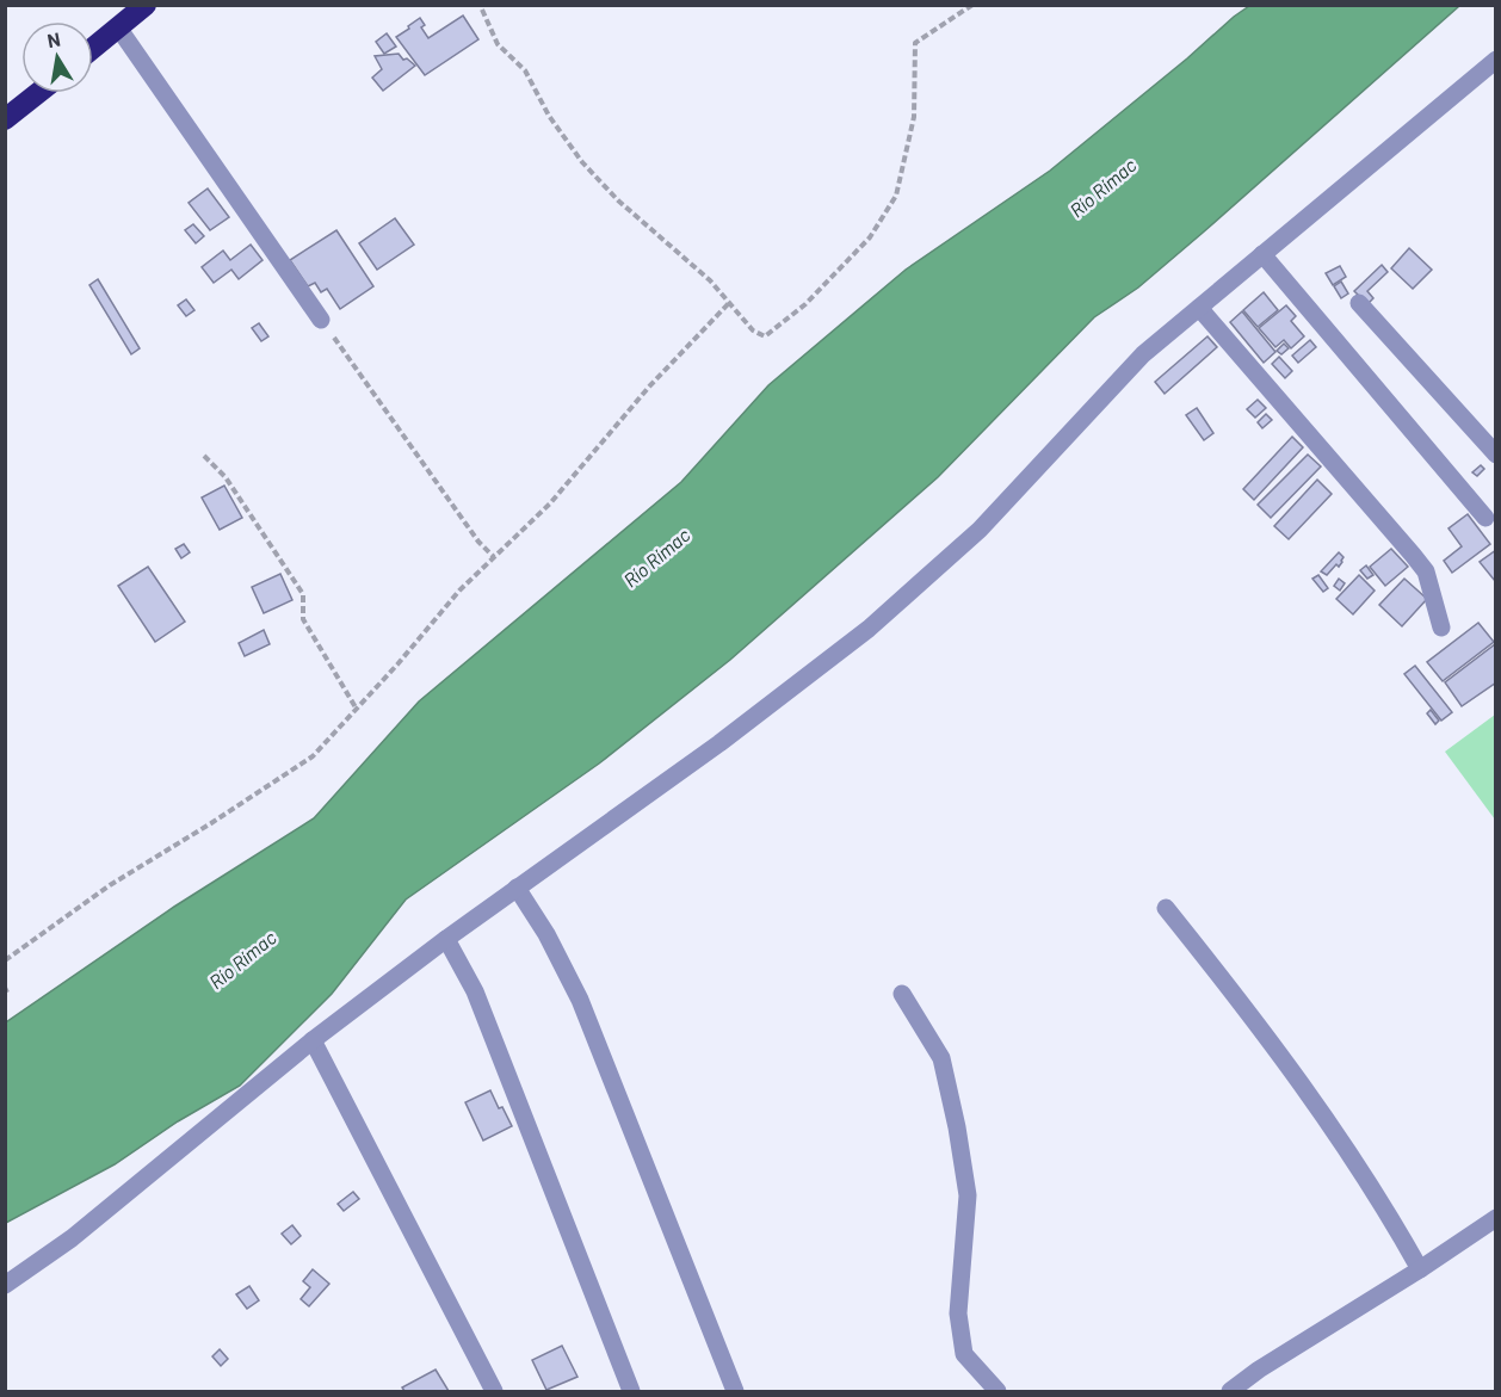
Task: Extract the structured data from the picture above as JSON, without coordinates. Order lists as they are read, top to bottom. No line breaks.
{"water":["Río Rímac"],"north":"top"}
